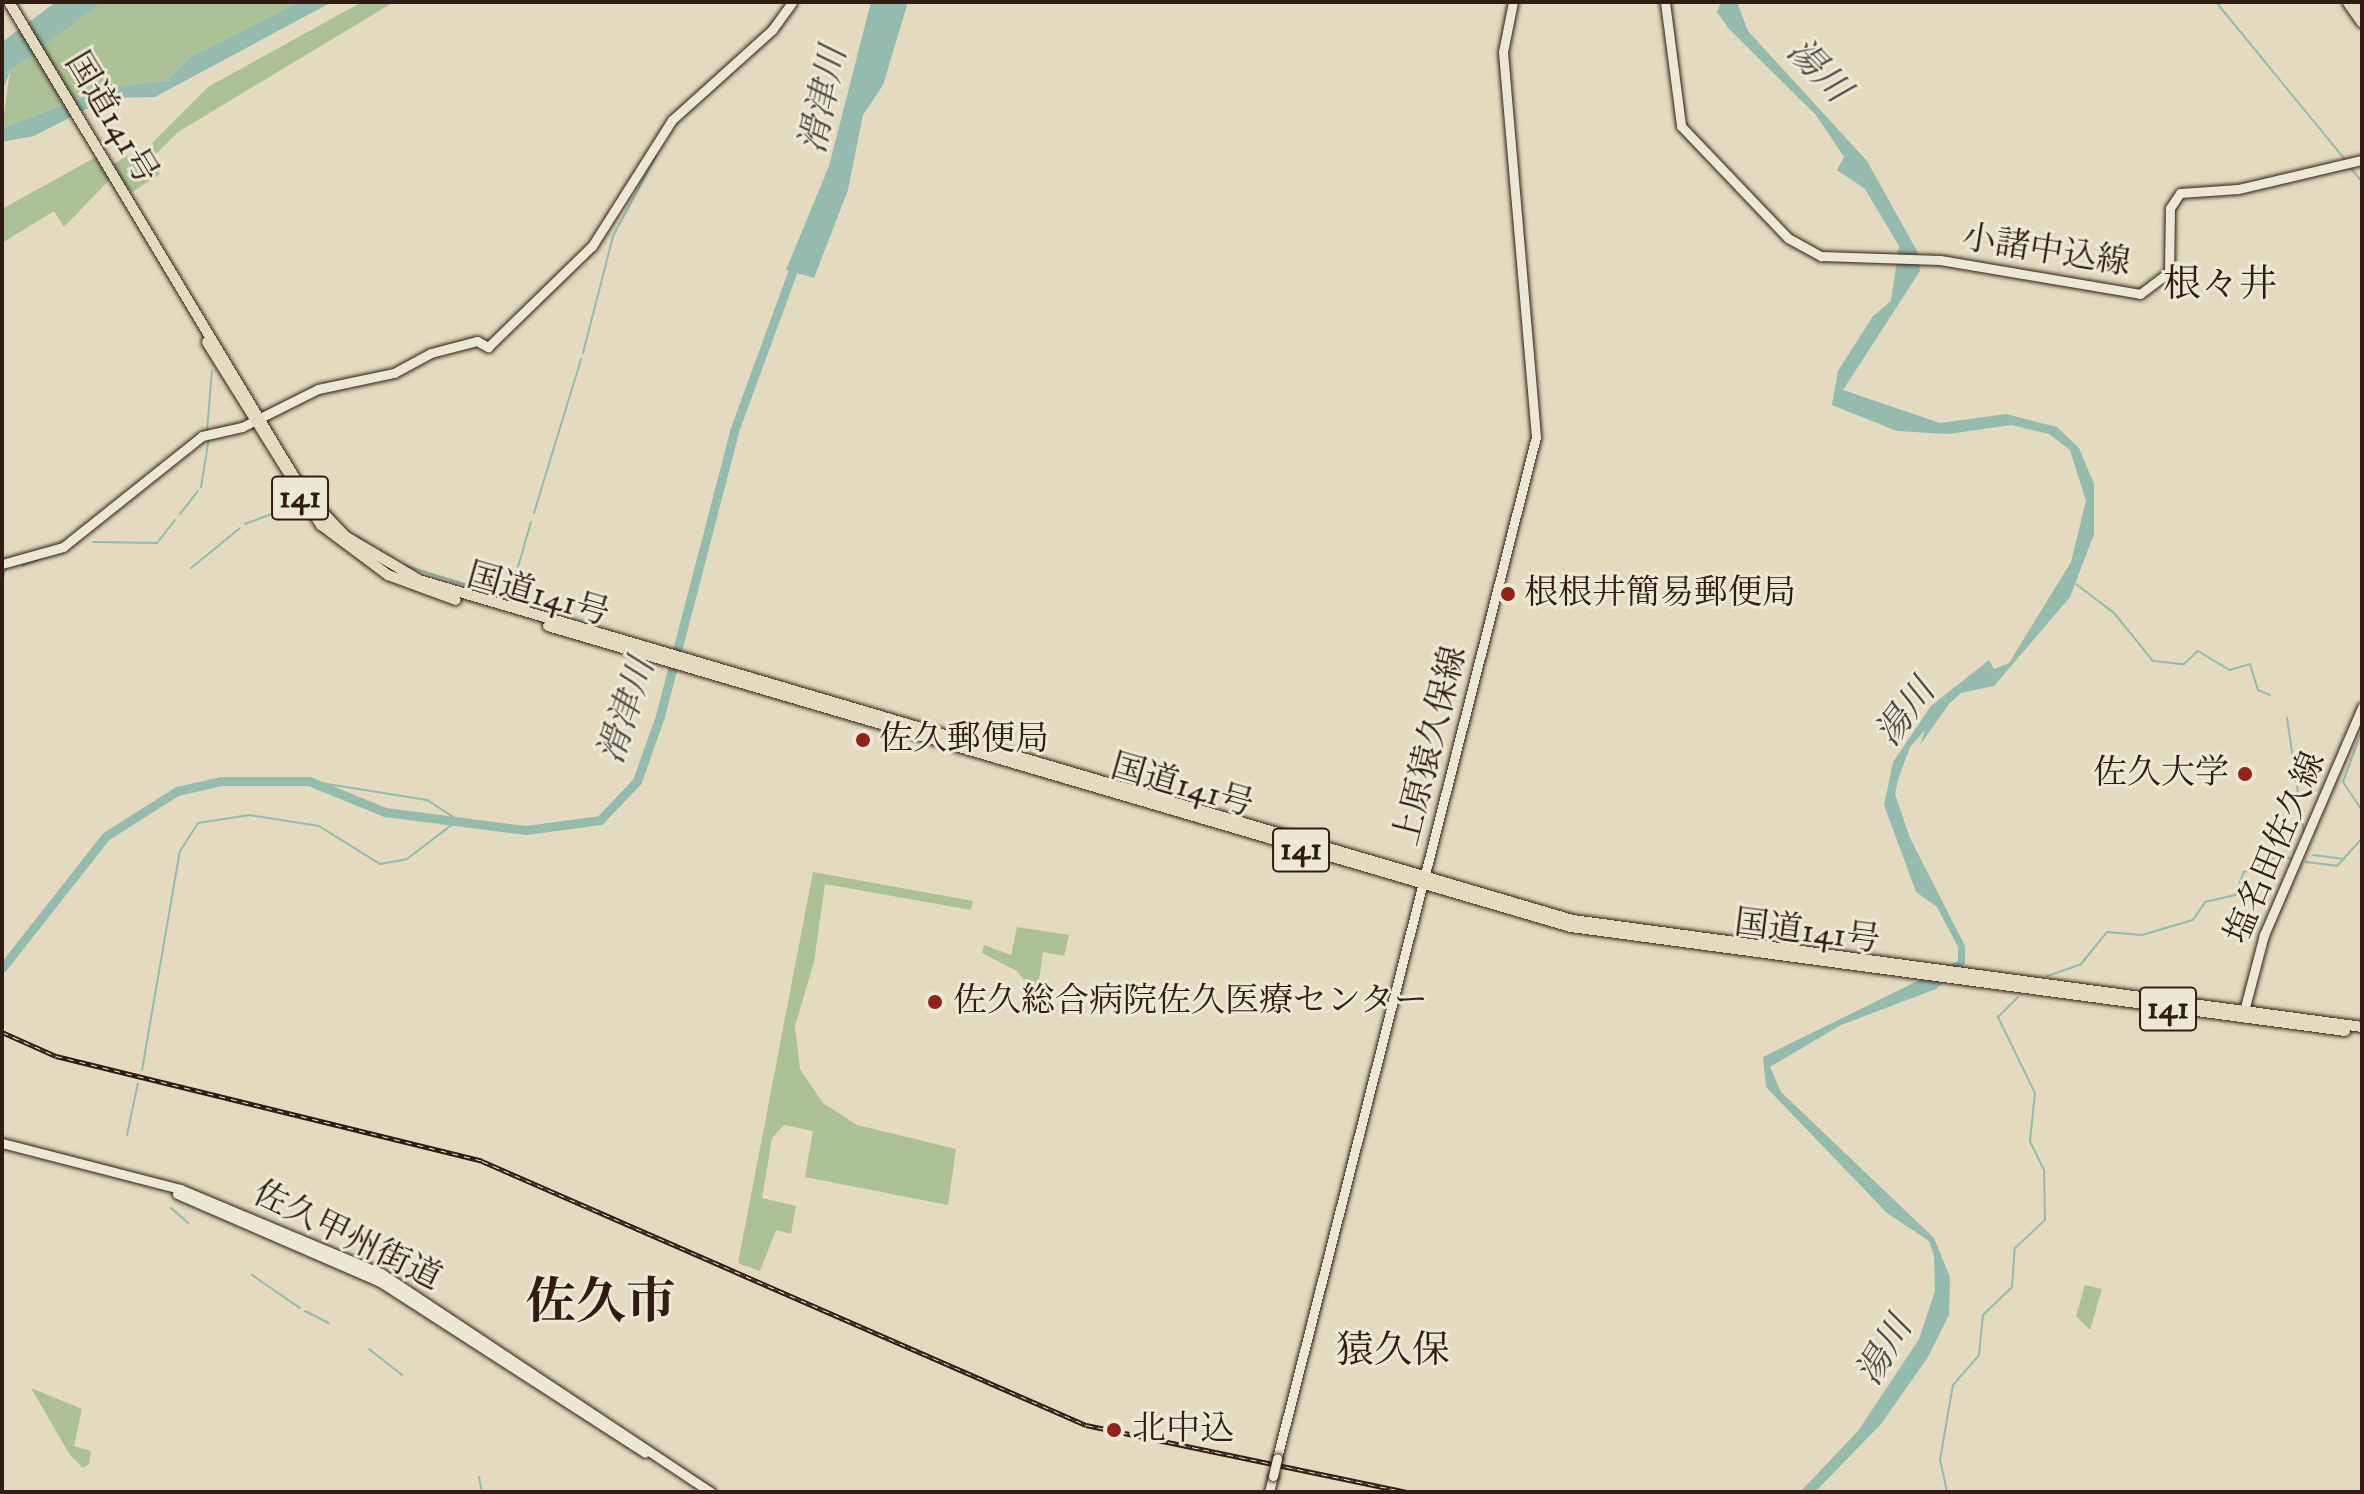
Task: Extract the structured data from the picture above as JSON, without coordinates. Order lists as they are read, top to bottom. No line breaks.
{"streets":{"highway":["国道141号","141"],"main road":["小諸中込線","上原猿久保線","塩名田佐久線","佐久甲州街道"]},"crossings":[["国道141号","上原猿久保線"],["国道141号","塩名田佐久線"]],"districts":["根々井","佐久市","猿久保"],"water":["湯川","滑津川"],"places":["根根井簡易郵便局","佐久郵便局","佐久大学","佐久総合病院佐久医療センター","北中込"]}
